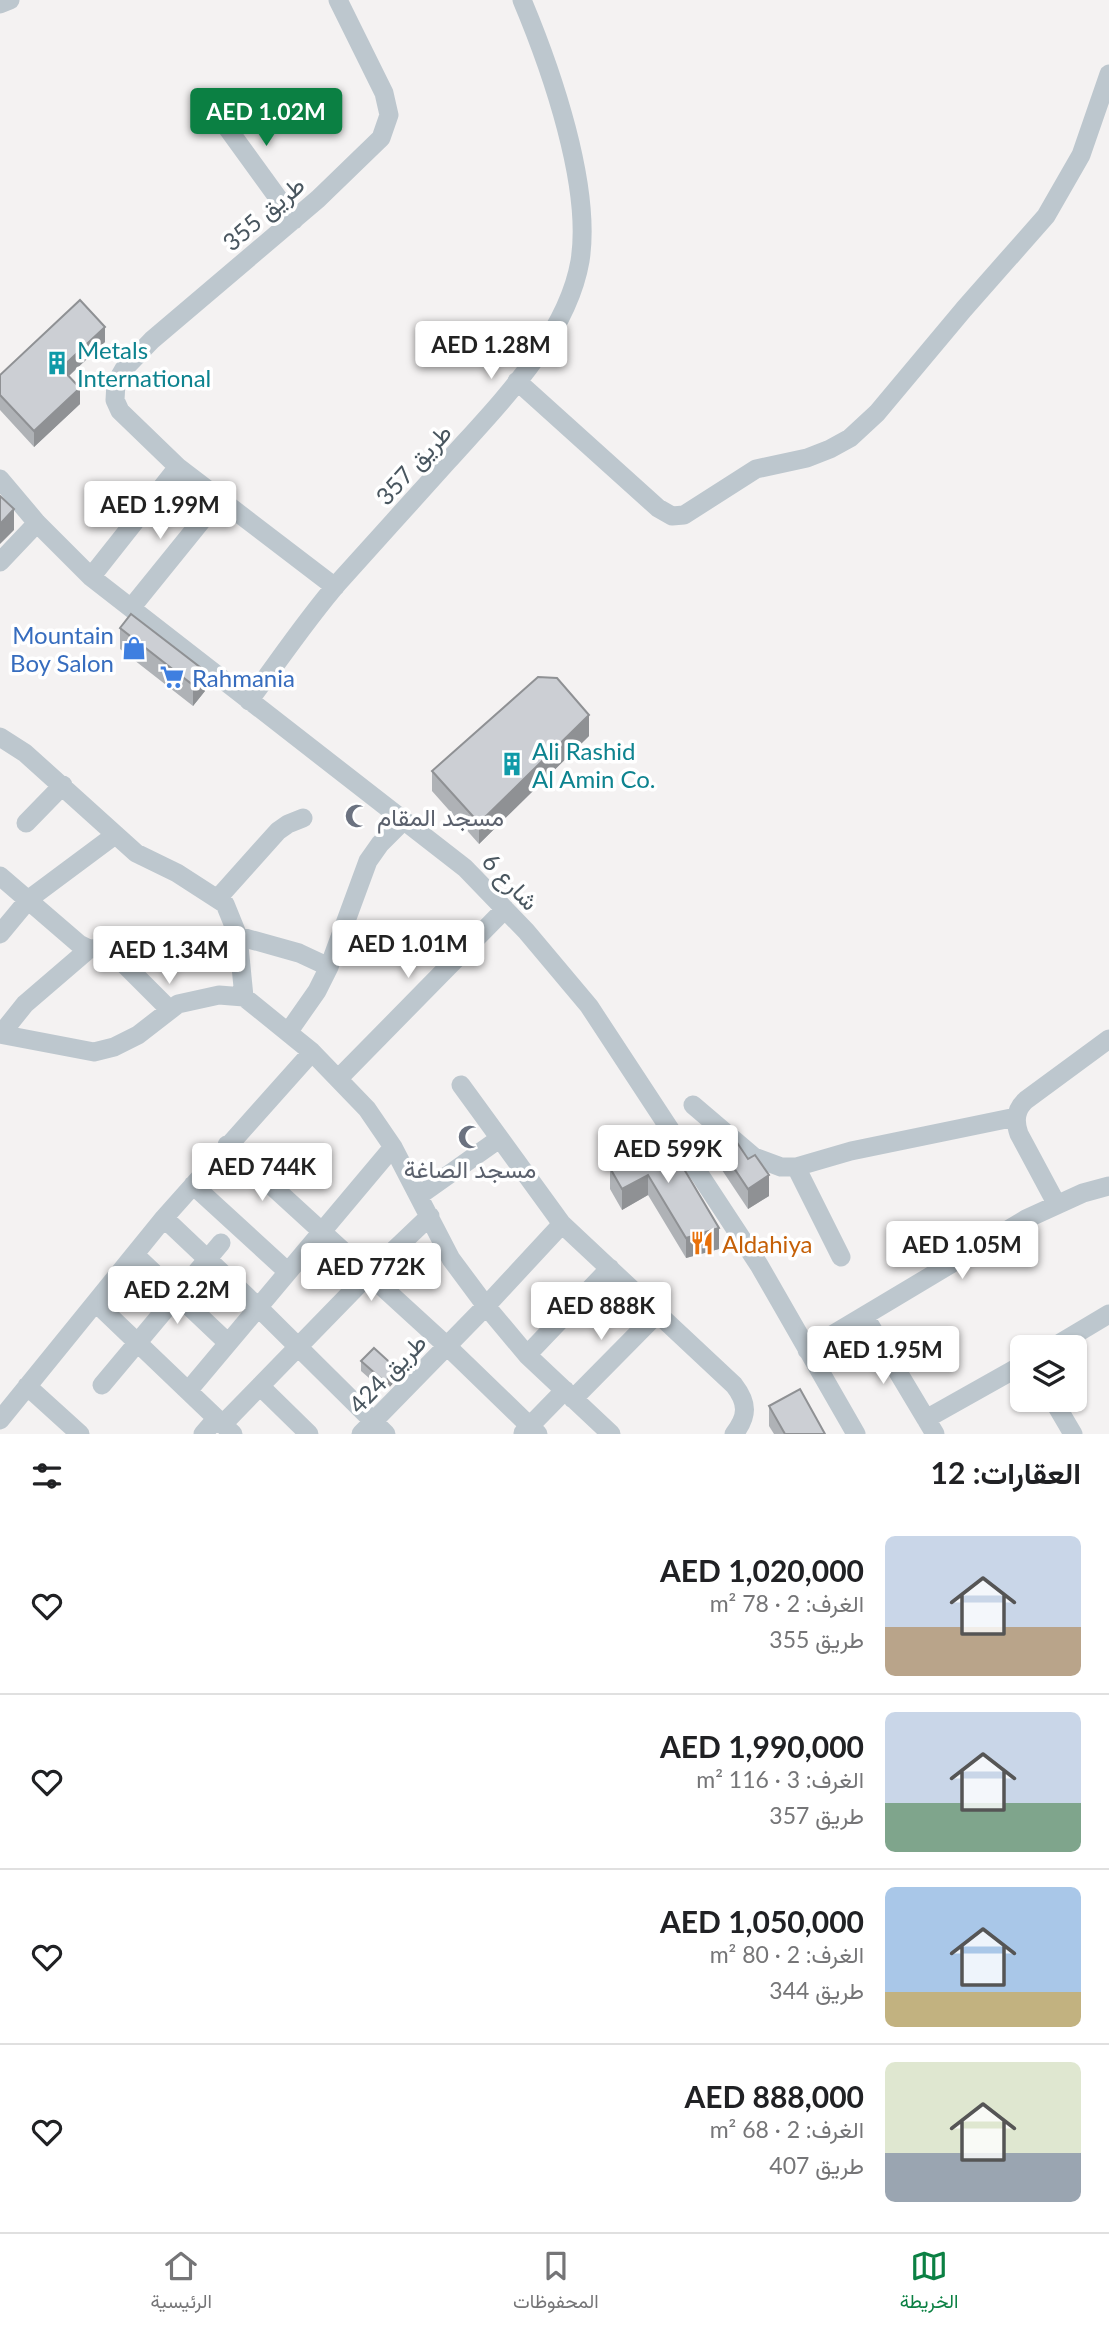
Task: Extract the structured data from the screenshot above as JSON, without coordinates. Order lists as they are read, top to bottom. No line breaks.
{"streets":{"street":["طريق 355","طريق 357","شارع 6","طريق 424"]},"crossings":[["طريق 357","شارع 6"]],"places":{"building":["Metals International","Ali Rashid Al Amin Co."],"shop":["Mountain Boy Salon"],"supermarket":["Rahmania"],"mosque":["مسجد المقام","مسجد الصاغة"],"restaurant":["Aldahiya"]},"page":{"price":["AED 1.02M","AED 1.28M","AED 1.99M","AED 1.01M","AED 1.34M","AED 599K","AED 744K","AED 1.05M","AED 772K","AED 2.2M","AED 888K","AED 1.95M"],"heading":"العقارات: 12","list":[{"name":"AED 1,020,000","note":"الغرف: 2 · 78 m² · طريق 355"},{"name":"AED 1,990,000","note":"الغرف: 3 · 116 m² · طريق 357"},{"name":"AED 1,050,000","note":"الغرف: 2 · 80 m² · طريق 344"},{"name":"AED 888,000","note":"الغرف: 2 · 68 m² · طريق 407"}],"tabs":["الخريطة","المحفوظات","الرئيسية"]}}
